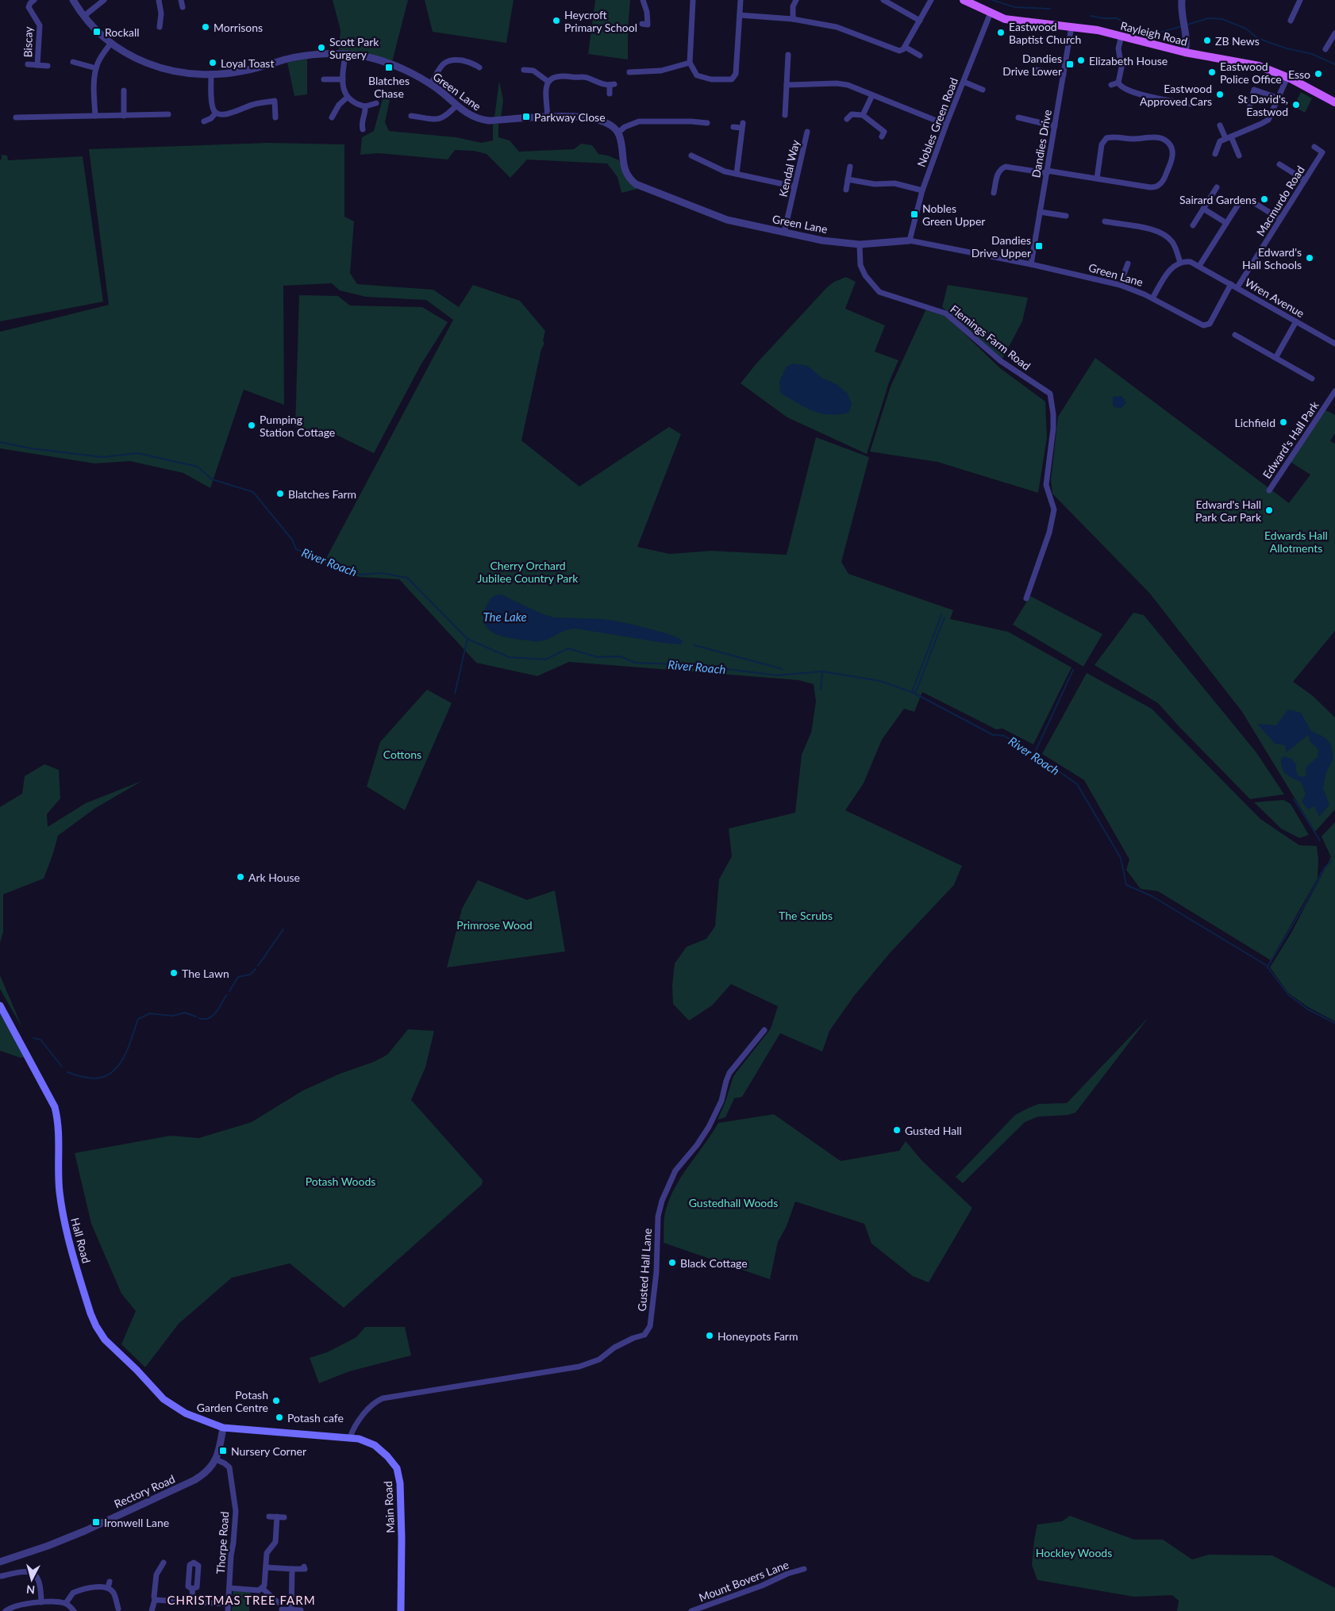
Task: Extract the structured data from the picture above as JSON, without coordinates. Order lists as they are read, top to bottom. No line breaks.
{"streets":{"main road":["Rayleigh Road","Hall Road","Main Road"],"street":["Biscay","Green Lane","Nobles Green Road","Dandies Drive","Kendal Way","Macmurdo Road","Wren Avenue","Flemings Farm Road","Edward's Hall Park","Gusted Hall Lane","Rectory Road","Thorpe Road","Mount Bovers Lane"]},"crossings":[["Rayleigh Road","Nobles Green Road"],["Rayleigh Road","Dandies Drive"],["Green Lane","Nobles Green Road"],["Green Lane","Dandies Drive"],["Green Lane","Kendal Way"],["Green Lane","Wren Avenue"],["Green Lane","Flemings Farm Road"],["Macmurdo Road","Wren Avenue"],["Hall Road","Rectory Road"],["Hall Road","Main Road"],["Gusted Hall Lane","Main Road"],["Rectory Road","Main Road"],["Rectory Road","Thorpe Road"]],"districts":["CHRISTMAS TREE FARM"],"water":["River Roach","The Lake"],"parks":["Edwards Hall Allotments","Cherry Orchard Jubilee Country Park","Cottons","The Scrubs","Primrose Wood","Potash Woods","Gustedhall Woods","Hockley Woods"],"places":{"other":["Heycroft Primary School","Morrisons","Eastwood Baptist Church","ZB News","Scott Park Surgery","Elizabeth House","Loyal Toast","Eastwood Police Office","Esso","Eastwood Approved Cars","St David's, Eastwod","Sairard Gardens","Edward's Hall Schools","Lichfield","Pumping Station Cottage","Blatches Farm","Edward's Hall Park Car Park","Ark House","The Lawn","Gusted Hall","Black Cottage","Honeypots Farm","Potash Garden Centre","Potash cafe"],"transit":["Rockall","Dandies Drive Lower","Blatches Chase","Parkway Close","Nobles Green Upper","Dandies Drive Upper","Nursery Corner","Ironwell Lane"]},"north":"bottom"}
